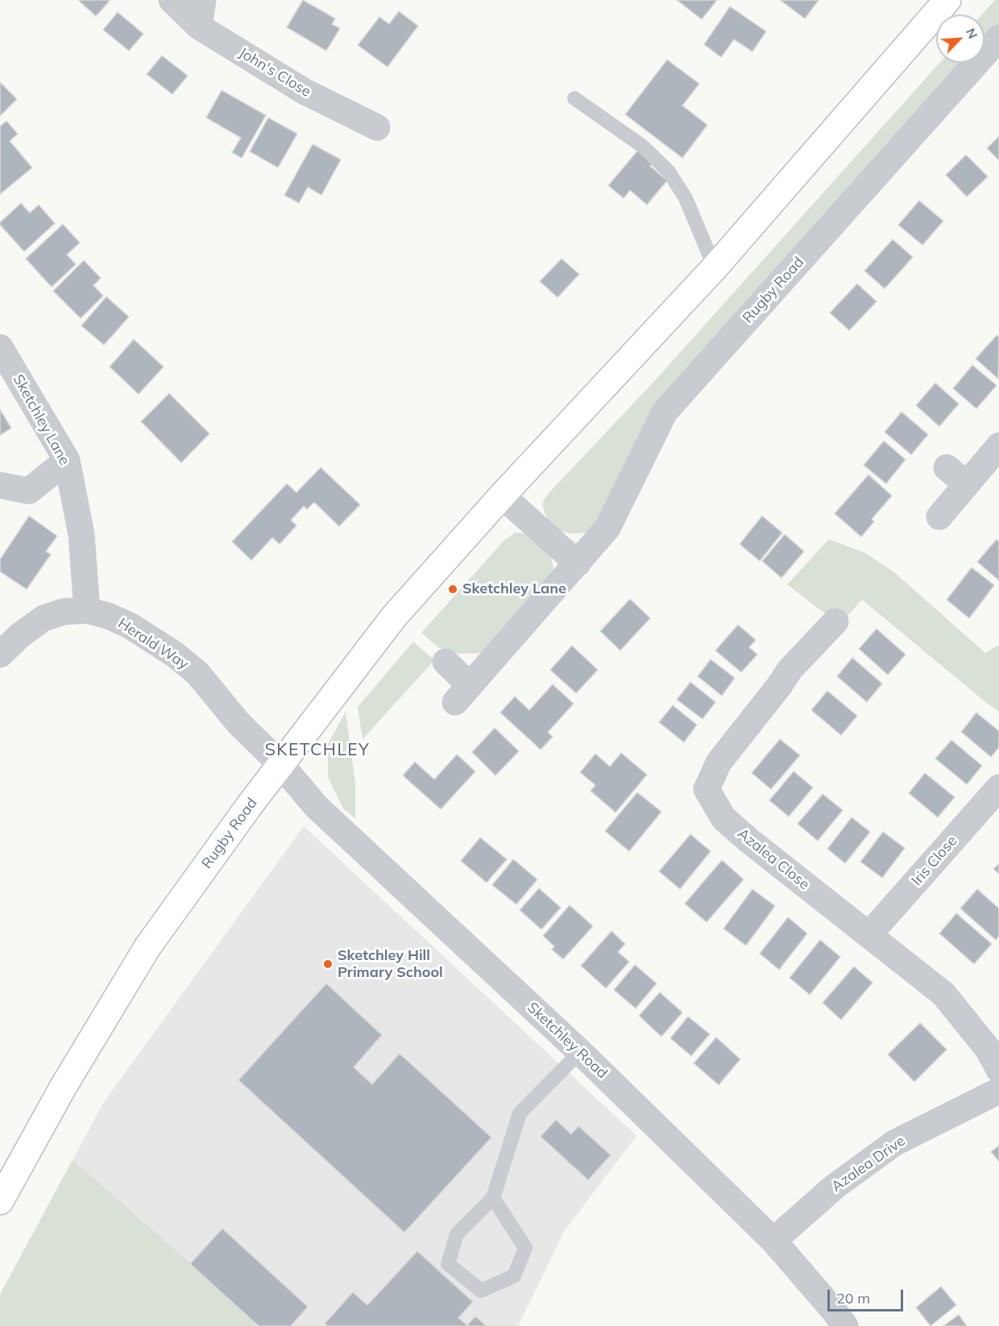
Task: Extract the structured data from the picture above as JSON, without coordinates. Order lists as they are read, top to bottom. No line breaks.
{"streets":{"main road":["Rugby Road"],"street":["John's Close","Sketchley Lane","Herald Way","Azalea Close","Iris Close","Sketchley Road","Azalea Drive"]},"crossings":[["Rugby Road","Herald Way"],["Rugby Road","Sketchley Road"],["Sketchley Lane","Herald Way"],["Herald Way","Sketchley Road"],["Azalea Close","Iris Close"],["Sketchley Road","Azalea Drive"]],"districts":["SKETCHLEY"],"places":["Sketchley Lane","Sketchley Hill Primary School"],"scale_bar":"20 m","north":"top right"}
